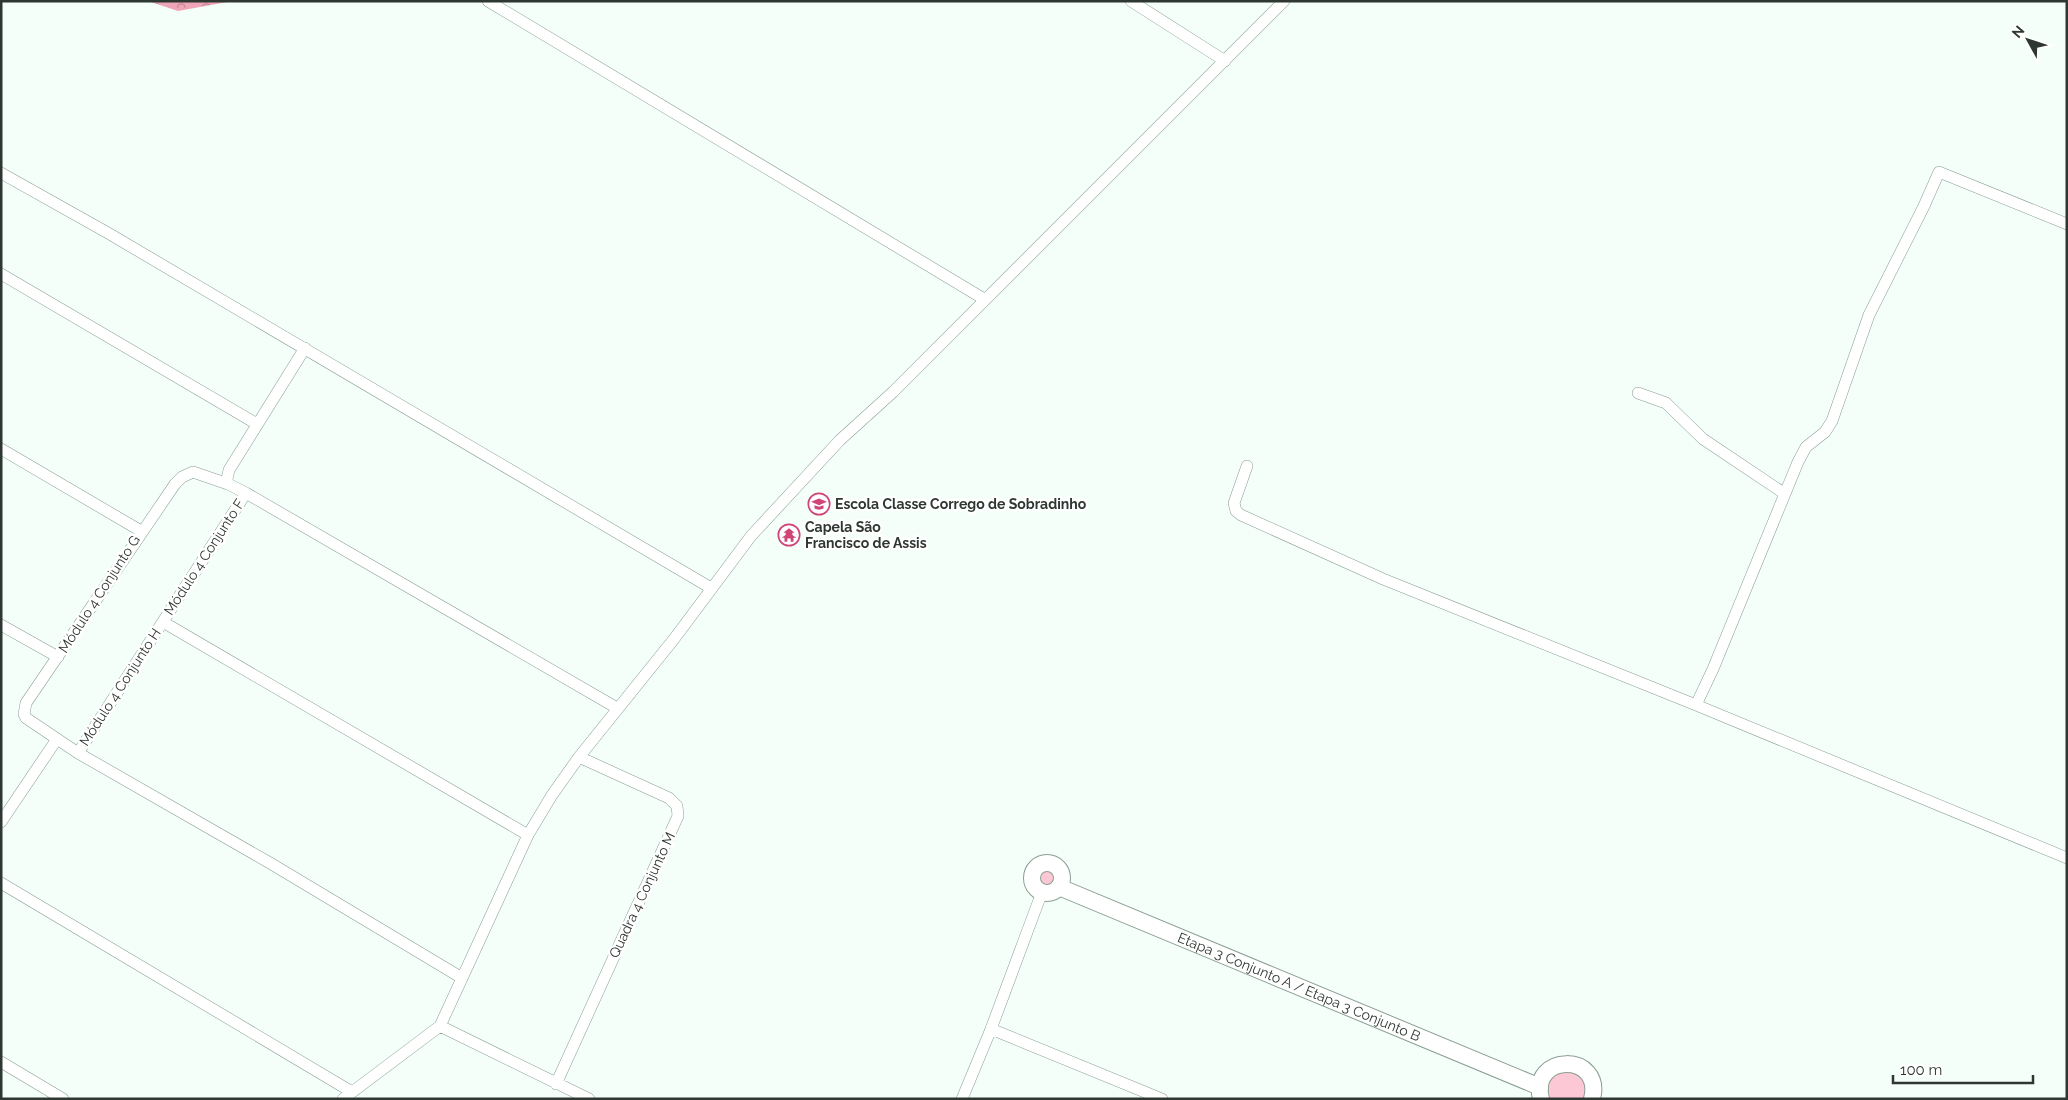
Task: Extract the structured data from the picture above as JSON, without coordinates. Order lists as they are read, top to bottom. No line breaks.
{"streets":{"street":["Módulo 4 Conjunto F","Módulo 4 Conjunto G","Módulo 4 Conjunto H","Quadra 4 Conjunto M","Etapa 3 Conjunto A / Etapa 3 Conjunto B"]},"crossings":[["Módulo 4 Conjunto F","Módulo 4 Conjunto H"]],"places":{"school or university":["Escola Classe Corrego de Sobradinho"],"temple":["Capela São Francisco de Assis"]},"scale_bar":"100 m","north":"top left"}
